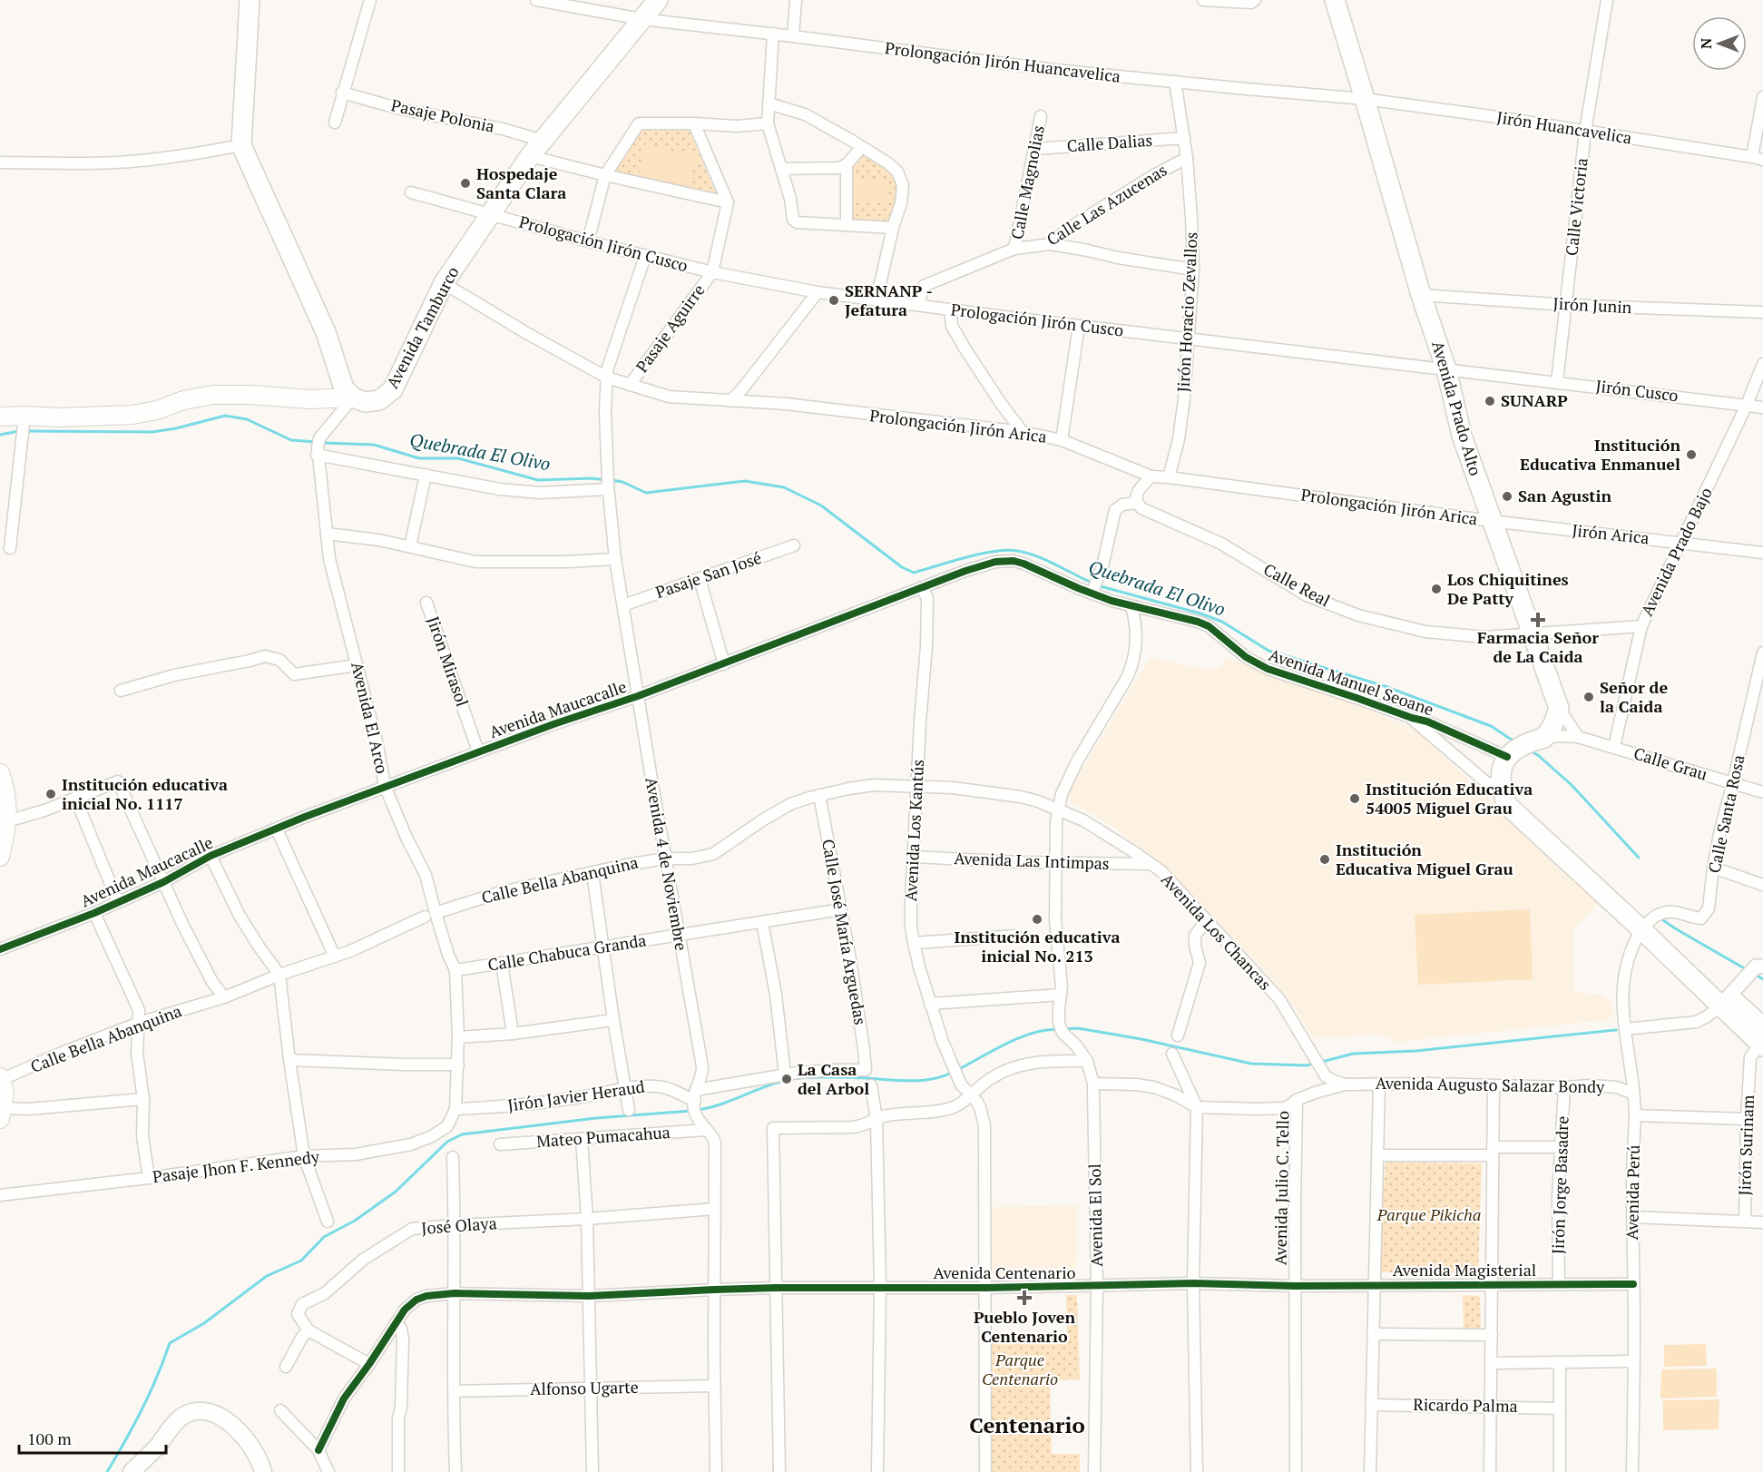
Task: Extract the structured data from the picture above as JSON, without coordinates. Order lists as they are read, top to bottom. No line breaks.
{"streets":{"highway":["Avenida Tamburco","Avenida Prado Alto","Avenida Manuel Seoane"],"street":["Prolongación Jirón Huancavelica","Pasaje Polonia","Jirón Huancavelica","Calle Dalias","Calle Magnolias","Calle Las Azucenas","Calle Victoria","Prologación Jirón Cusco","Jirón Junin","Jirón Horacio Zevallos","Pasaje Aguirre","Jirón Cusco","Prolongación Jirón Arica","Jirón Arica","Avenida Prado Bajo","Pasaje San José","Calle Real","Jirón Mirasol","Avenida Maucacalle","Avenida El Arco","Calle Grau","Calle Santa Rosa","Avenida Los Kantús","Avenida Las Intimpas","Avenida 4 de Noviembre","Calle Bella Abanquina","Calle José María Arguedas","Avenida Los Chancas","Calle Chabuca Granda","Avenida Augusto Salazar Bondy","Jirón Javier Heraud","Mateo Pumacahua","Jirón Surinam","Pasaje Jhon F. Kennedy","Jirón Jorge Basadre","Avenida Julio C. Tello","Avenida Perú","Avenida El Sol","José Olaya","Avenida Magisterial","Avenida Centenario","Alfonso Ugarte","Ricardo Palma"]},"crossings":[["Prolongación Jirón Huancavelica","Jirón Huancavelica"],["Prolongación Jirón Huancavelica","Jirón Horacio Zevallos"],["Prolongación Jirón Huancavelica","Avenida Tamburco"],["Prolongación Jirón Huancavelica","Avenida Prado Alto"],["Pasaje Polonia","Avenida Tamburco"],["Jirón Huancavelica","Calle Victoria"],["Jirón Huancavelica","Avenida Prado Alto"],["Calle Dalias","Calle Magnolias"],["Calle Dalias","Jirón Horacio Zevallos"],["Calle Magnolias","Calle Las Azucenas"],["Calle Las Azucenas","Prologación Jirón Cusco"],["Calle Las Azucenas","Jirón Horacio Zevallos"],["Calle Victoria","Jirón Junin"],["Calle Victoria","Jirón Cusco"],["Prologación Jirón Cusco","Jirón Horacio Zevallos"],["Prologación Jirón Cusco","Avenida Tamburco"],["Prologación Jirón Cusco","Pasaje Aguirre"],["Prologación Jirón Cusco","Jirón Cusco"],["Prologación Jirón Cusco","Avenida Prado Alto"],["Prologación Jirón Cusco","Avenida 4 de Noviembre"],["Jirón Junin","Avenida Prado Alto"],["Jirón Horacio Zevallos","Prolongación Jirón Arica"],["Avenida Tamburco","Prolongación Jirón Arica"],["Pasaje Aguirre","Prolongación Jirón Arica"],["Jirón Cusco","Avenida Prado Alto"],["Jirón Cusco","Avenida Prado Bajo"],["Avenida Prado Alto","Prolongación Jirón Arica"],["Avenida Prado Alto","Jirón Arica"],["Avenida Prado Alto","Calle Real"],["Prolongación Jirón Arica","Jirón Arica"],["Prolongación Jirón Arica","Avenida 4 de Noviembre"],["Jirón Arica","Avenida Prado Bajo"],["Avenida Prado Bajo","Calle Real"],["Avenida Prado Bajo","Calle Grau"],["Pasaje San José","Avenida 4 de Noviembre"],["Jirón Mirasol","Avenida Maucacalle"],["Avenida Manuel Seoane","Avenida Maucacalle"],["Avenida Manuel Seoane","Calle Santa Rosa"],["Avenida Manuel Seoane","Jirón Surinam"],["Avenida Manuel Seoane","Avenida Perú"],["Avenida Maucacalle","Avenida El Arco"],["Avenida Maucacalle","Avenida Los Kantús"],["Avenida Maucacalle","Avenida 4 de Noviembre"],["Avenida El Arco","Calle Bella Abanquina"],["Avenida El Arco","Calle Chabuca Granda"],["Avenida El Arco","Jirón Javier Heraud"],["Avenida El Arco","Pasaje Jhon F. Kennedy"],["Calle Grau","Calle Santa Rosa"],["Calle Santa Rosa","Avenida Perú"],["Avenida Los Kantús","Avenida Las Intimpas"],["Avenida Los Kantús","Calle Bella Abanquina"],["Avenida Las Intimpas","Avenida Los Chancas"],["Avenida 4 de Noviembre","Calle Bella Abanquina"],["Avenida 4 de Noviembre","Calle Chabuca Granda"],["Avenida 4 de Noviembre","Jirón Javier Heraud"],["Calle Bella Abanquina","Calle José María Arguedas"],["Calle Bella Abanquina","Avenida Los Chancas"],["Calle José María Arguedas","Calle Chabuca Granda"],["Avenida Los Chancas","Avenida Augusto Salazar Bondy"],["Avenida Augusto Salazar Bondy","Jirón Jorge Basadre"],["Avenida Augusto Salazar Bondy","Avenida Julio C. Tello"],["Avenida Augusto Salazar Bondy","Avenida Perú"],["Jirón Javier Heraud","Pasaje Jhon F. Kennedy"],["Jirón Jorge Basadre","Avenida Magisterial"],["Avenida Julio C. Tello","Avenida Magisterial"],["Avenida Julio C. Tello","Avenida Centenario"],["Avenida Perú","Avenida Magisterial"],["Avenida El Sol","Avenida Centenario"],["Avenida Magisterial","Avenida Centenario"]],"districts":["Centenario"],"water":["Quebrada El Olivo"],"parks":["Parque Pikicha","Parque Centenario"],"places":{"other":["Hospedaje Santa Clara","SERNANP - Jefatura","SUNARP","Institución Educativa Enmanuel","San Agustin","Los Chiquitines De Patty","Señor de la Caida","Institución educativa inicial No. 1117","Institución Educativa 54005 Miguel Grau","Institución Educativa Miguel Grau","Institución educativa inicial No. 213","La Casa del Arbol"],"health":["Farmacia Señor de La Caida","Pueblo Joven Centenario"]},"scale_bar":"100 m","north":"left"}
